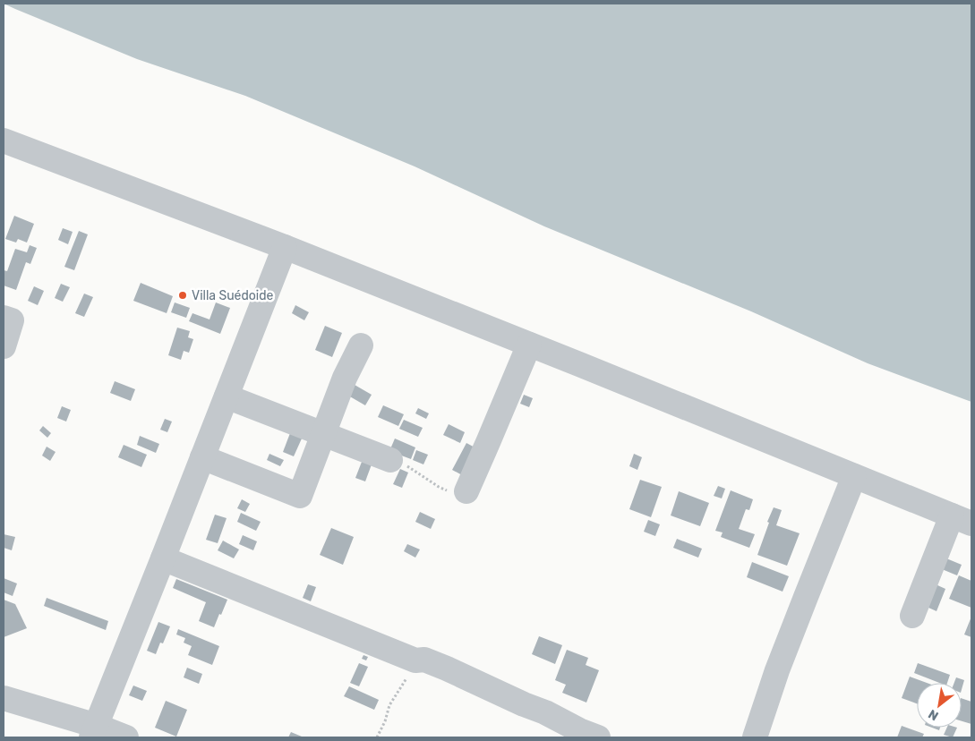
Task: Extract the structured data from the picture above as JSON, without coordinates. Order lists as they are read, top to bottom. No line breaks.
{"places":["Villa Suédoide"],"north":"bottom left"}
